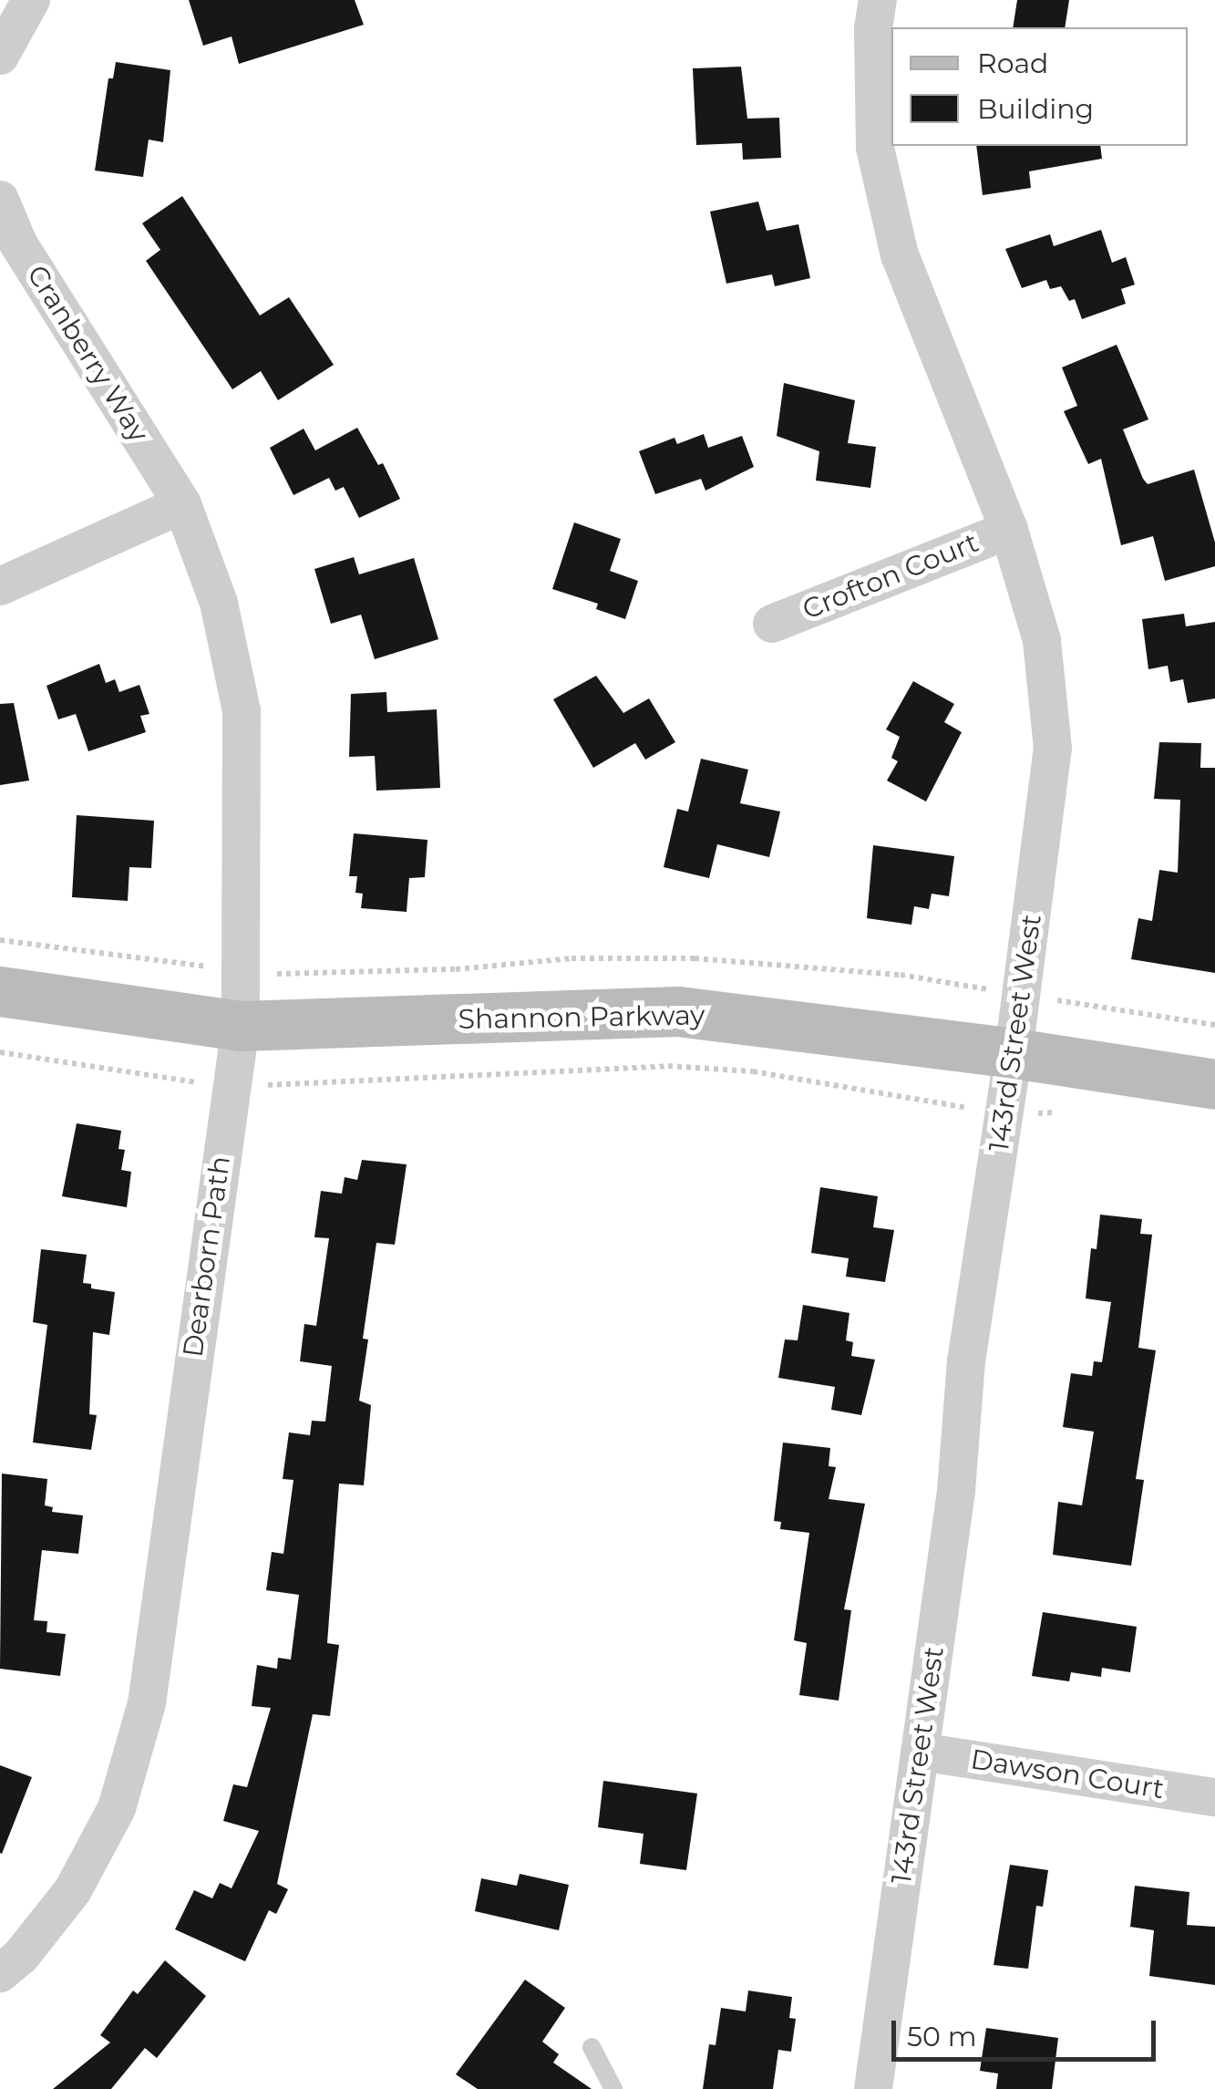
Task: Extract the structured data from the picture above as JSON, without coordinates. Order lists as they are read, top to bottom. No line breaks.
{"streets":{"street":["Cranberry Way","Crofton Court","Shannon Parkway","143rd Street West","Dearborn Path","Dawson Court"]},"crossings":[["Cranberry Way","Dearborn Path"],["Crofton Court","143rd Street West"],["Shannon Parkway","143rd Street West"],["Shannon Parkway","Dearborn Path"],["143rd Street West","Dawson Court"]],"legend":["Road","Building"],"scale_bar":"50 m"}
